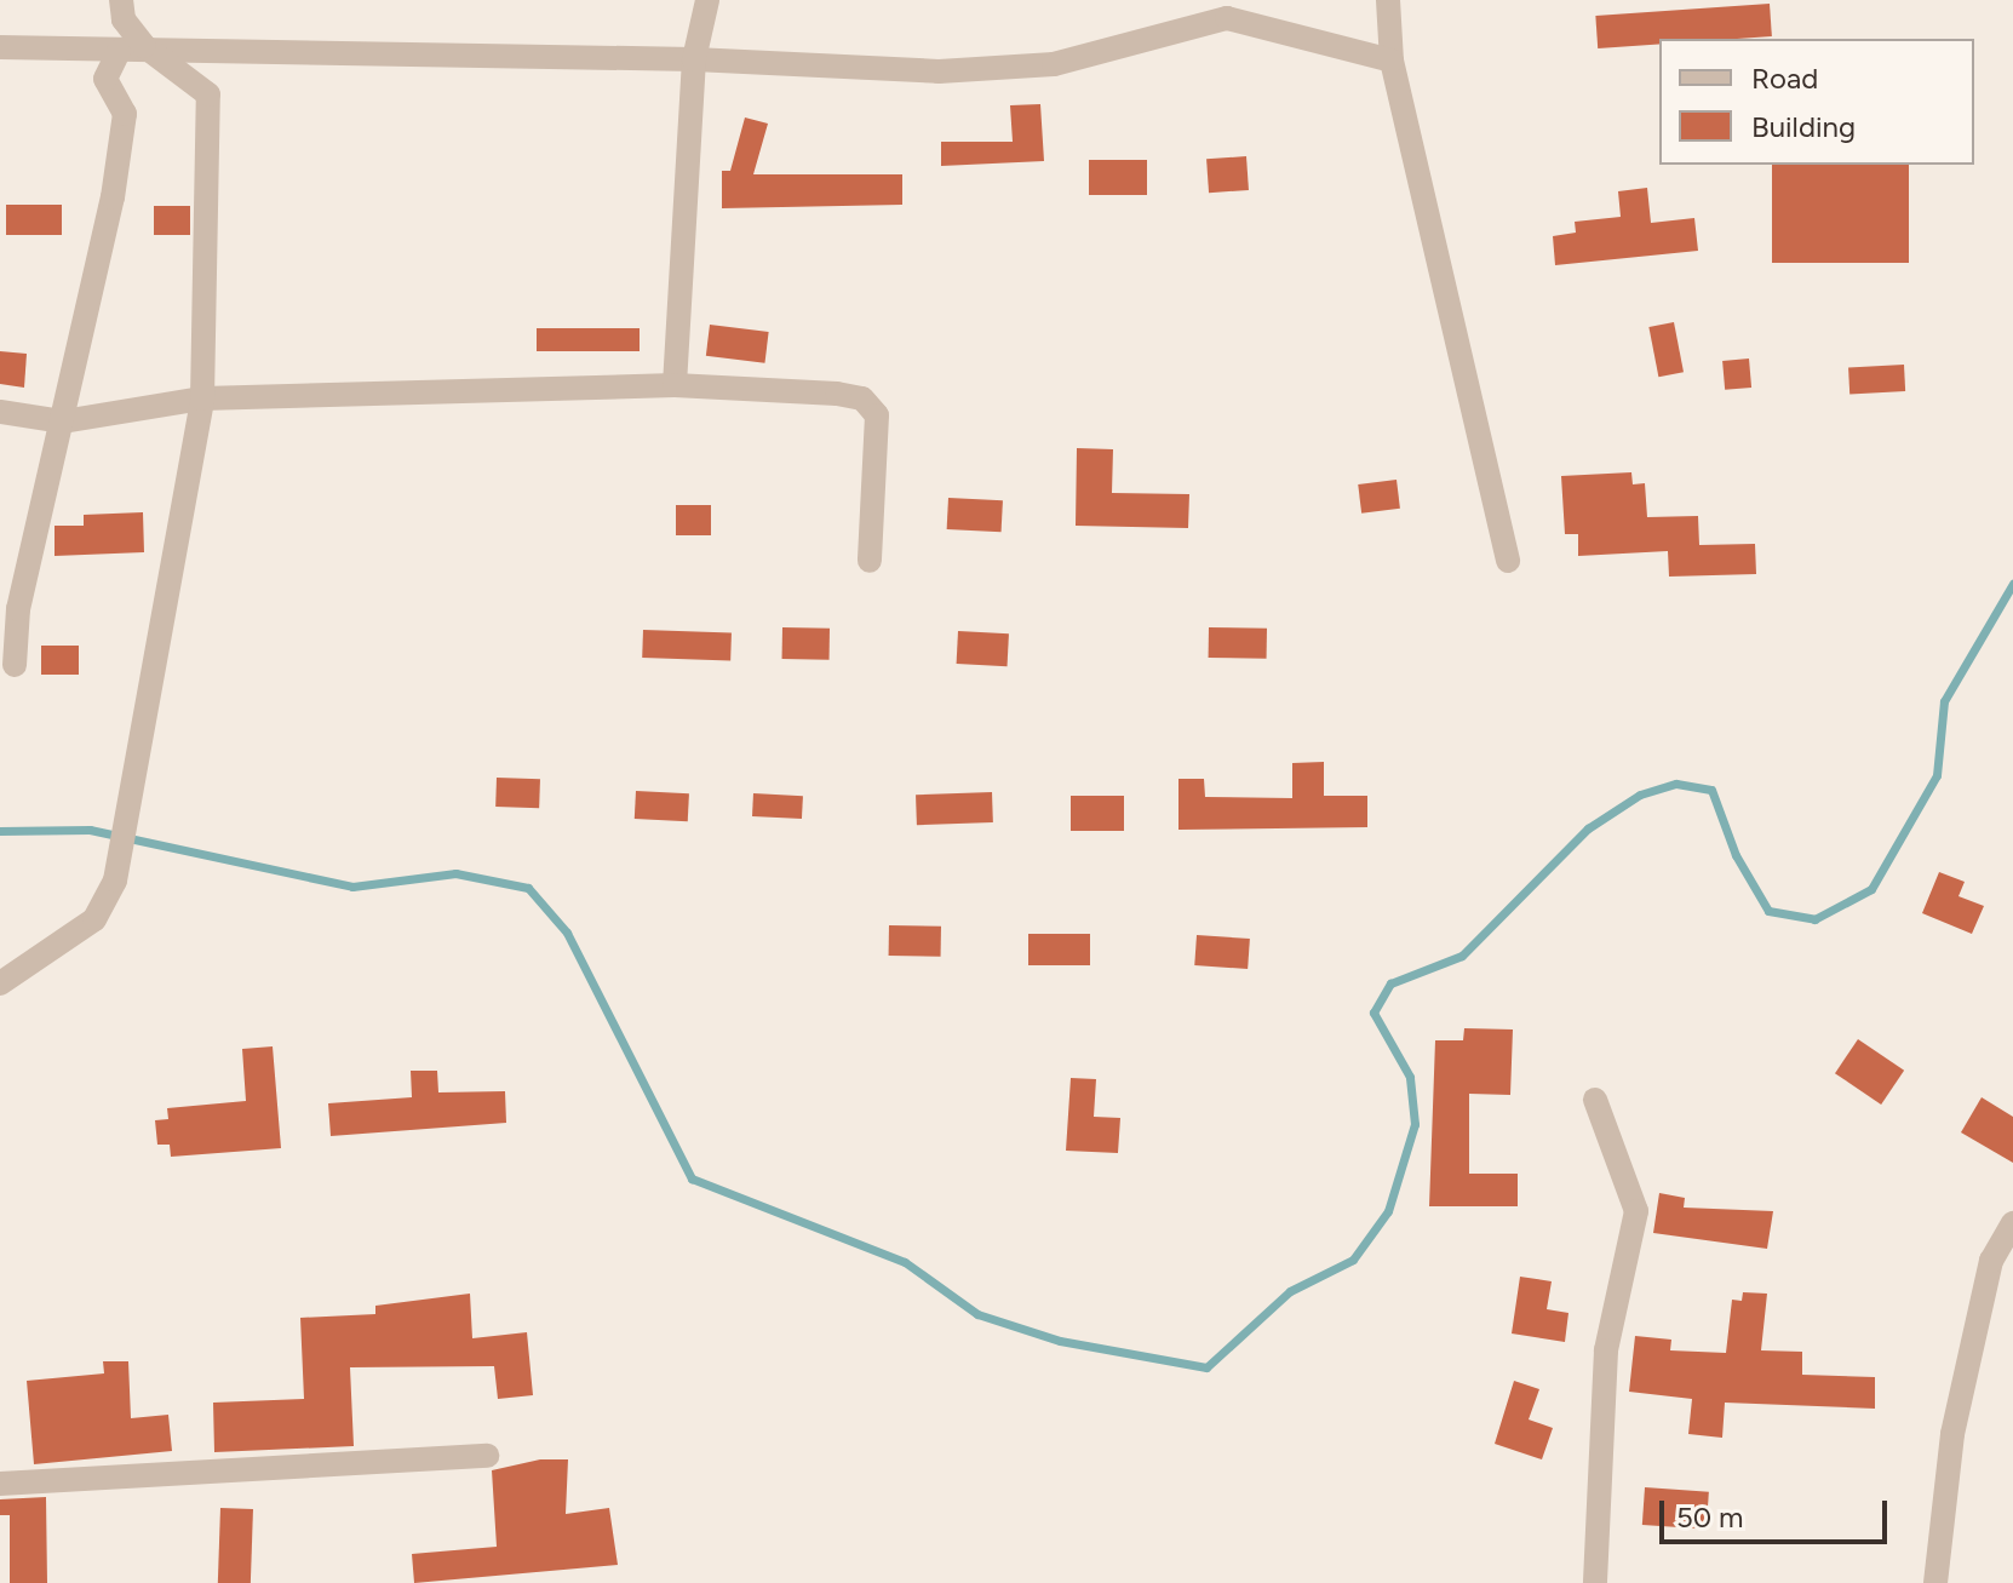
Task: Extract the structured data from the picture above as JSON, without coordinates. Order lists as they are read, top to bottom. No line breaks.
{"legend":["Road","Building"],"scale_bar":"50 m"}
